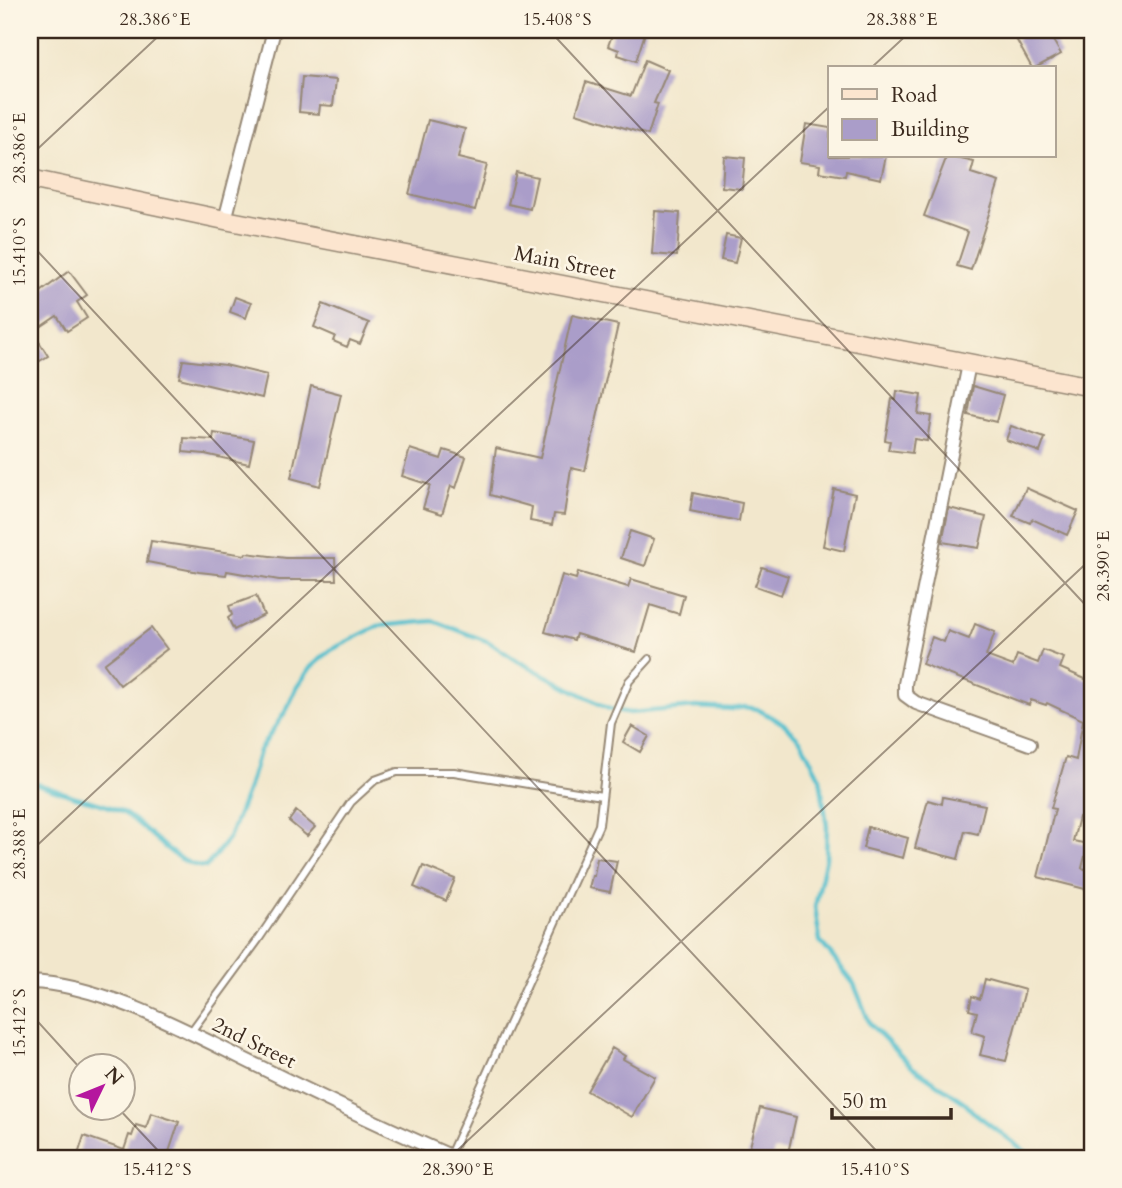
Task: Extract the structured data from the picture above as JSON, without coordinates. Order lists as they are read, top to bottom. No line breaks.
{"streets":{"main road":["Main Street"],"street":["2nd Street"]},"legend":["Road","Building"],"scale_bar":"50 m","north":"top right","coordinates":["28.386°E","15.408°S","28.388°E","15.410°S","28.390°E","15.412°S"]}
